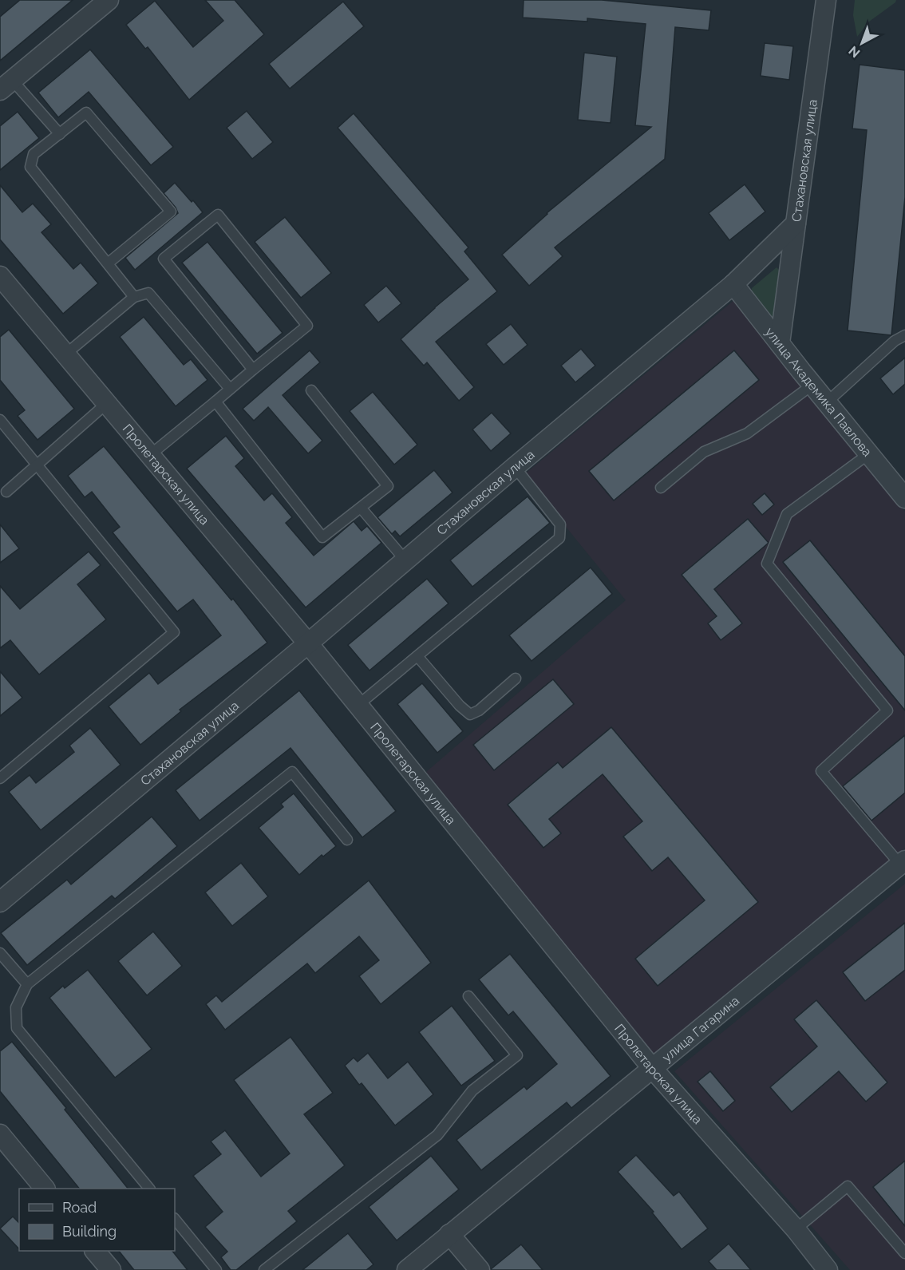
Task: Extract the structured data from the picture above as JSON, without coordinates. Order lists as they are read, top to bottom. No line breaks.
{"streets":{"street":["Стахановская улица","улица Академика Павлова","Пролетарская улица","улица Гагарина"]},"crossings":[["Стахановская улица","улица Академика Павлова"],["Стахановская улица","Пролетарская улица"],["Пролетарская улица","улица Гагарина"]],"legend":["Road","Building"],"north":"bottom left"}
